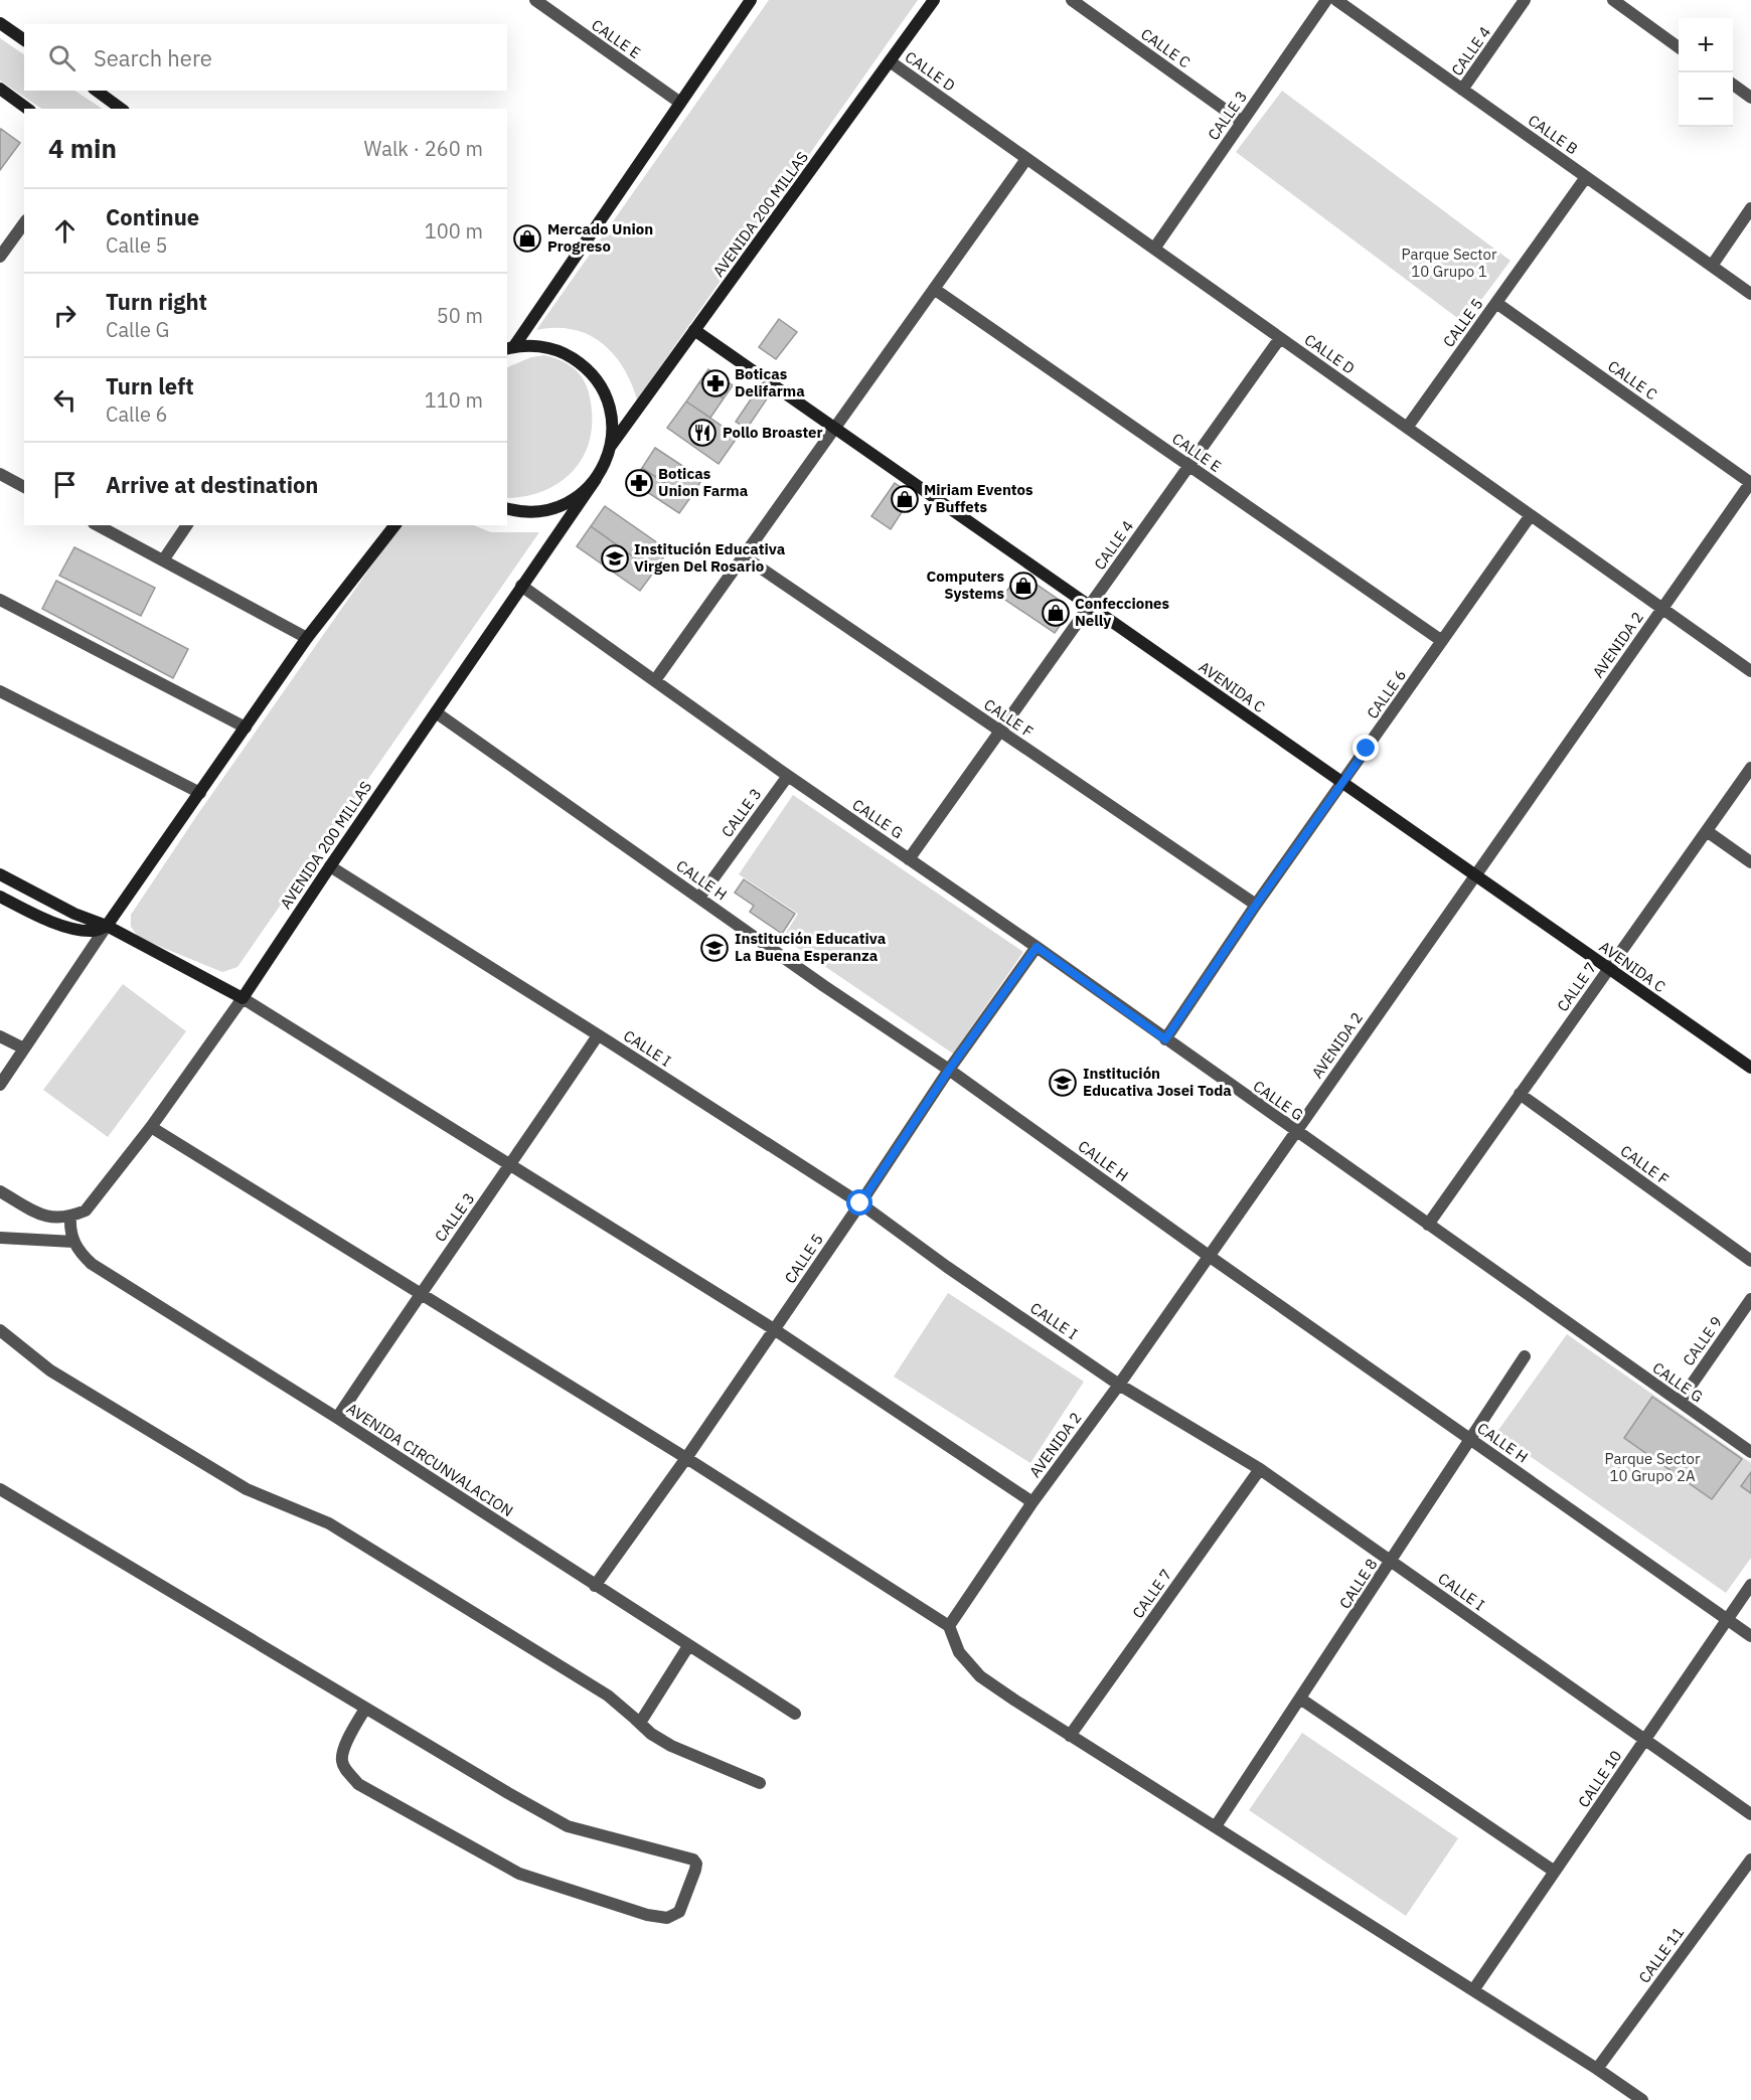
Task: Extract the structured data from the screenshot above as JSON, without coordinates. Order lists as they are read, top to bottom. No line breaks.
{"streets":{"street":["CALLE E","CALLE C","CALLE 4","CALLE D","CALLE 3","CALLE B","AVENIDA 200 MILLAS","CALLE 5","AVENIDA 2","AVENIDA C","CALLE 6","CALLE F","CALLE G","CALLE H","CALLE 7","CALLE I","CALLE 9","AVENIDA CIRCUNVALACION","CALLE 8","CALLE 10","CALLE 11"]},"crossings":[["CALLE E","CALLE 4"],["CALLE E","CALLE 6"],["CALLE C","CALLE 3"],["CALLE C","CALLE 5"],["CALLE C","AVENIDA 2"],["CALLE 4","CALLE D"],["CALLE 4","CALLE B"],["CALLE 4","AVENIDA C"],["CALLE 4","CALLE F"],["CALLE 4","CALLE G"],["CALLE D","CALLE 3"],["CALLE D","AVENIDA 200 MILLAS"],["CALLE D","CALLE 5"],["CALLE D","AVENIDA 2"],["CALLE D","CALLE 6"],["CALLE 3","CALLE G"],["CALLE 3","CALLE H"],["CALLE 3","CALLE I"],["CALLE 3","AVENIDA CIRCUNVALACION"],["CALLE B","CALLE 5"],["AVENIDA 200 MILLAS","AVENIDA C"],["AVENIDA 200 MILLAS","CALLE G"],["AVENIDA 200 MILLAS","CALLE H"],["AVENIDA 200 MILLAS","CALLE I"],["CALLE 5","CALLE G"],["CALLE 5","CALLE H"],["CALLE 5","CALLE I"],["CALLE 5","AVENIDA CIRCUNVALACION"],["AVENIDA 2","AVENIDA C"],["AVENIDA 2","CALLE G"],["AVENIDA 2","CALLE H"],["AVENIDA 2","CALLE I"],["AVENIDA C","CALLE 6"],["AVENIDA C","CALLE 7"],["CALLE 6","CALLE F"],["CALLE 6","CALLE G"],["CALLE F","CALLE 7"],["CALLE G","CALLE 7"],["CALLE G","CALLE 9"],["CALLE H","CALLE 8"],["CALLE H","CALLE 10"],["CALLE 7","CALLE I"],["CALLE I","CALLE 8"],["CALLE I","CALLE 10"]],"parks":["Parque Sector 10 Grupo 1","Parque Sector 10 Grupo 2A"],"places":{"shop":["Mercado Union Progreso","Miriam Eventos y Buffets","Computers Systems","Confecciones Nelly"],"pharmacy":["Boticas Delifarma","Boticas Union Farma"],"restaurant":["Pollo Broaster"],"school or university":["Institución Educativa Virgen Del Rosario","Institución Educativa La Buena Esperanza","Institución Educativa Josei Toda"]},"page":{"map_buttons":["+","−"],"search":"Search here","heading":["4 min","Walk · 260 m"],"list":[["Continue","Calle 5","100 m"],["Turn right","Calle G","50 m"],["Turn left","Calle 6","110 m"],"Arrive at destination"]}}
